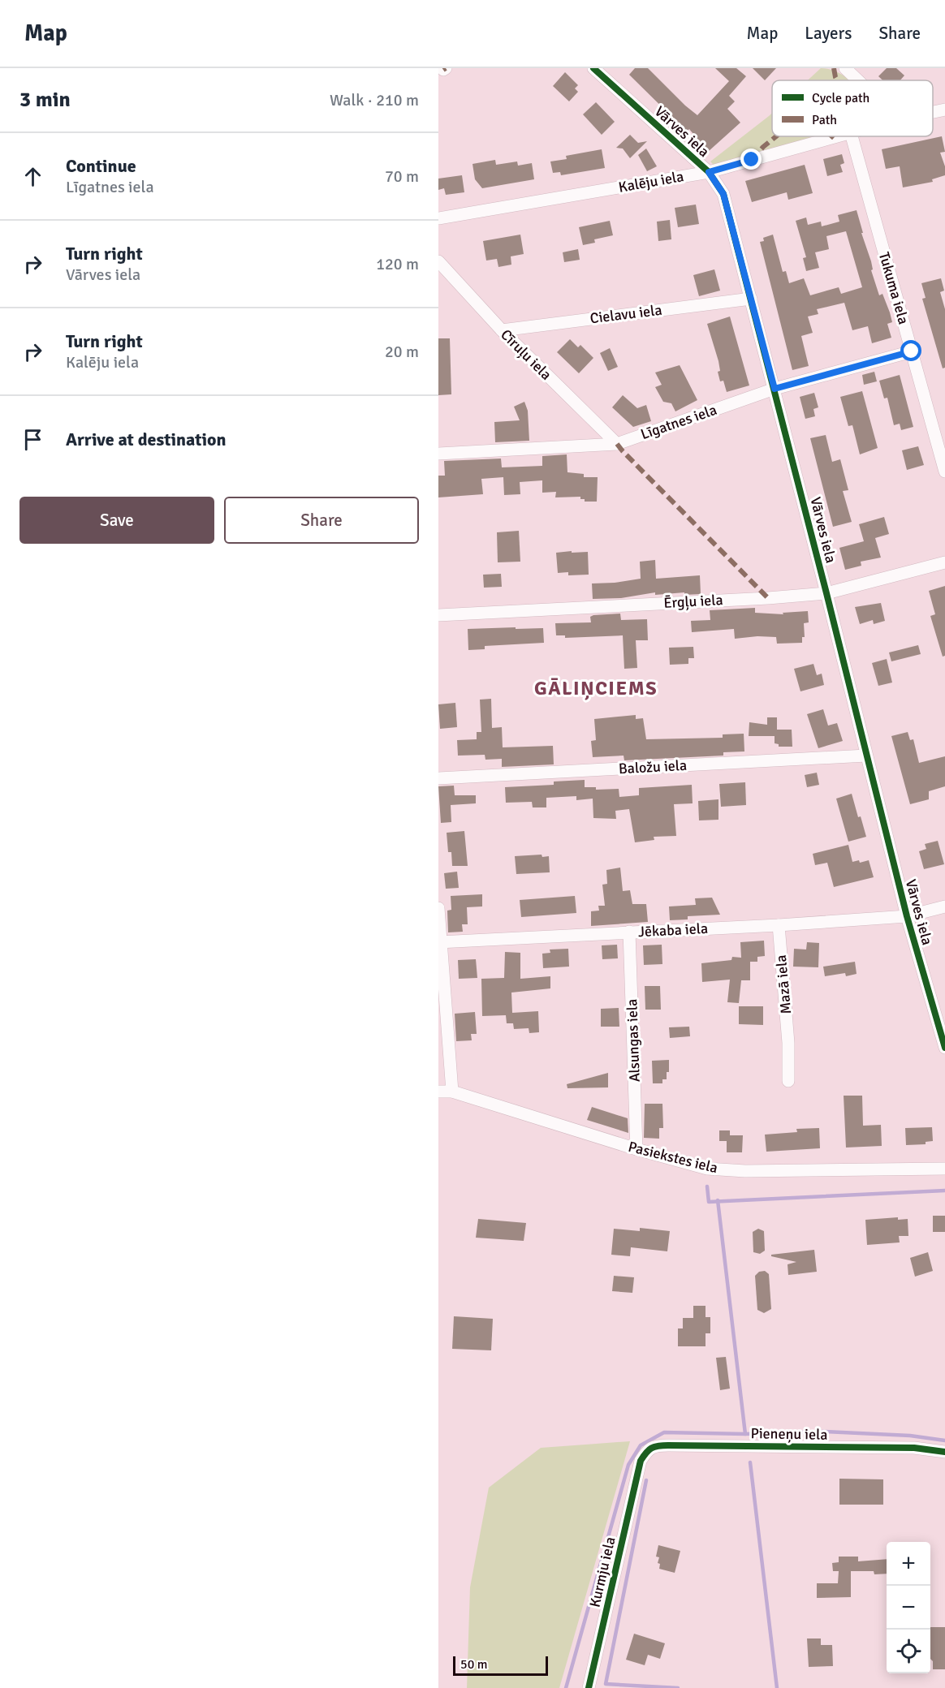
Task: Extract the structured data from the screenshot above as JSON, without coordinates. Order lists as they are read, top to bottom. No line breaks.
{"streets":{"street":["Vārves iela","Kalēju iela","Tukuma iela","Cielavu iela","Cīruļu iela","Līgatnes iela","Ērgļu iela","Baložu iela","Jēkaba iela","Mazā iela","Alsungas iela","Pasiekstes iela","Pieneņu iela","Kurmju iela"]},"crossings":[["Vārves iela","Kalēju iela"],["Vārves iela","Cielavu iela"],["Vārves iela","Līgatnes iela"],["Vārves iela","Ērgļu iela"],["Vārves iela","Baložu iela"],["Vārves iela","Jēkaba iela"],["Tukuma iela","Līgatnes iela"],["Cielavu iela","Cīruļu iela"],["Cīruļu iela","Līgatnes iela"],["Jēkaba iela","Mazā iela"],["Jēkaba iela","Alsungas iela"],["Alsungas iela","Pasiekstes iela"],["Pieneņu iela","Kurmju iela"]],"districts":["GĀLIŅCIEMS"],"legend":["Cycle path","Path"],"scale_bar":"50 m","page":{"header":"Map","nav":["Map","Layers","Share"],"heading":["3 min","Walk · 210 m"],"list":[["Continue","Līgatnes iela","70 m"],["Turn right","Vārves iela","120 m"],["Turn right","Kalēju iela","20 m"],"Arrive at destination"],"buttons":["Save","Share"],"map_buttons":["+","−"],"scale":"50 m"}}
